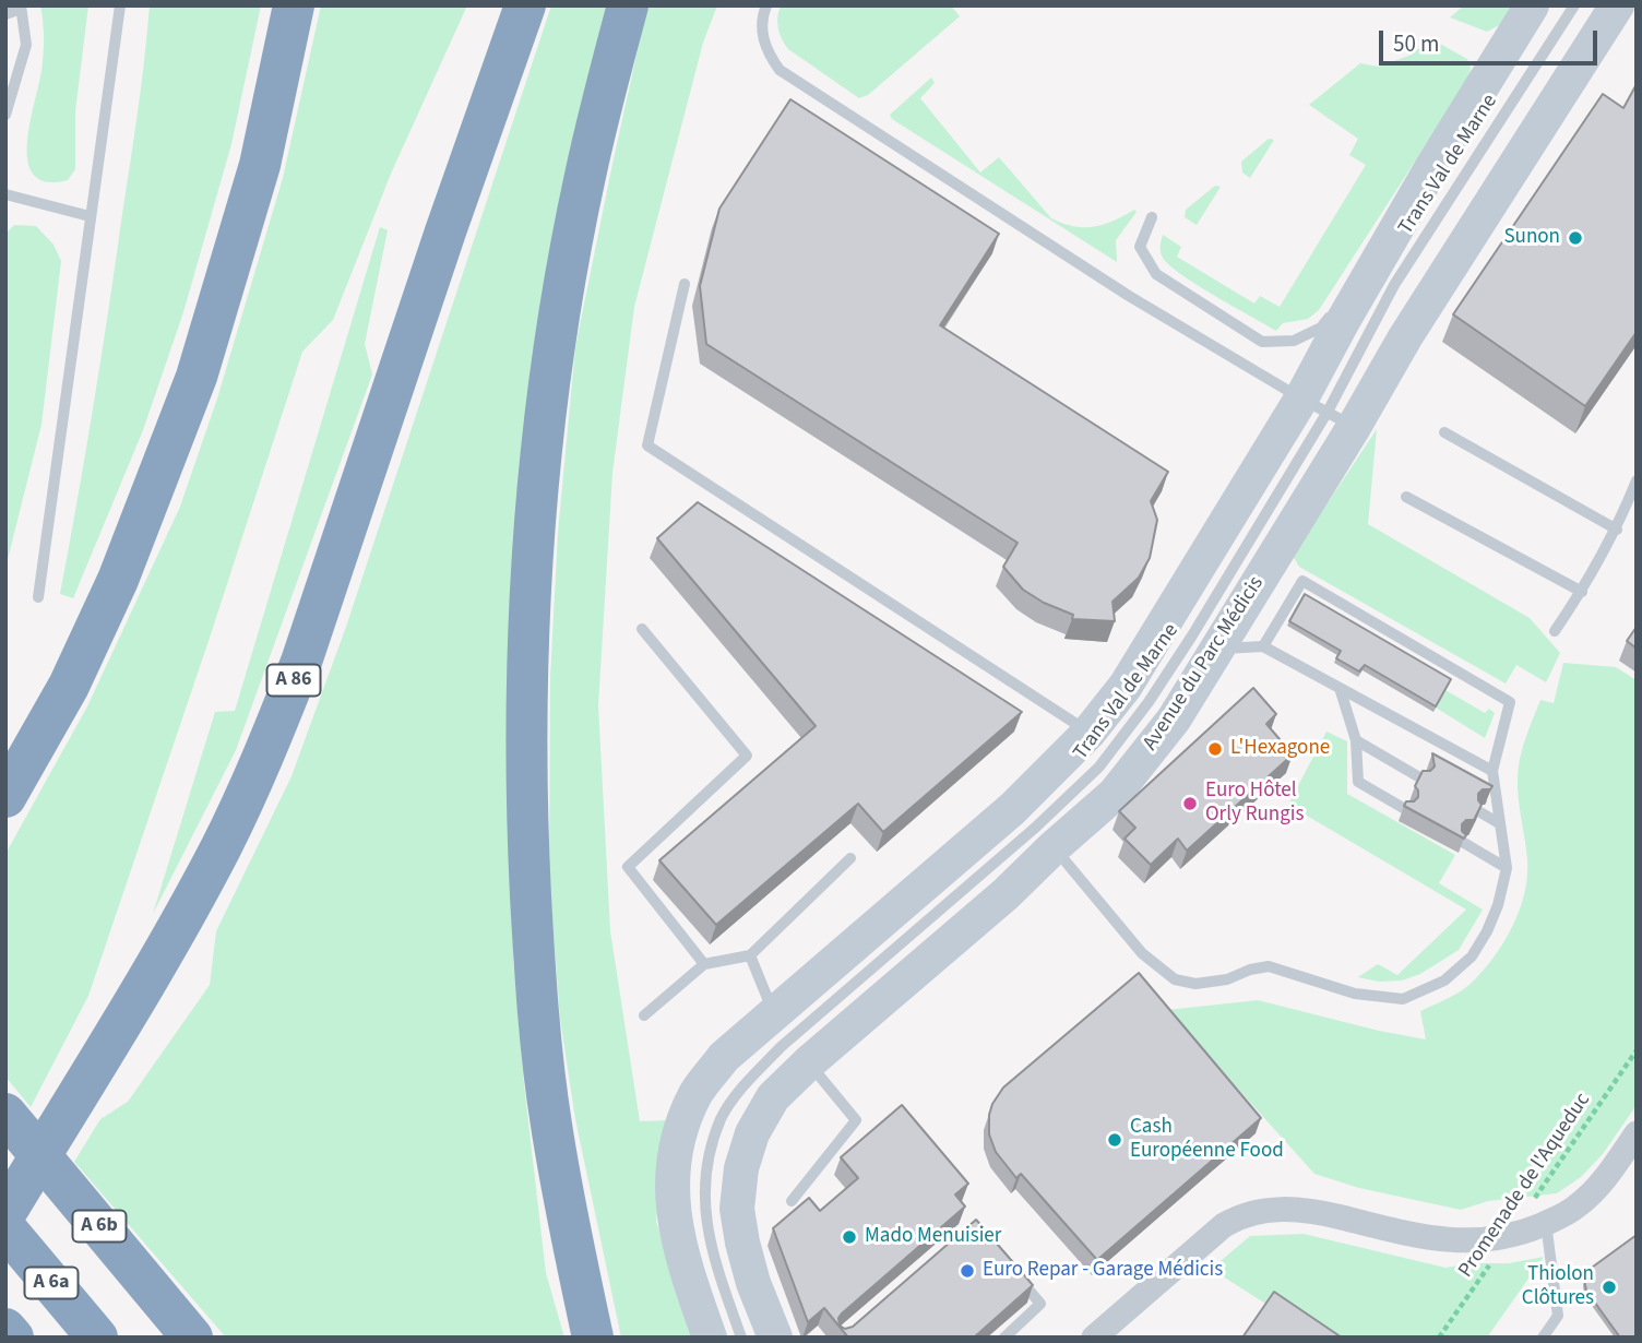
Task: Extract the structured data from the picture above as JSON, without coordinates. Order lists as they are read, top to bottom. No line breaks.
{"streets":{"highway":["A 86","A 6b","A 6a"],"street":["Avenue du Parc Médicis"],"lane":["Trans Val de Marne"],"path":["Promenade de l'Aqueduc"]},"crossings":[["Trans Val de Marne","Avenue du Parc Médicis"]],"places":["Sunon","L'Hexagone","Euro Hôtel Orly Rungis","Cash Européenne Food","Mado Menuisier","Euro Repar - Garage Médicis","Thiolon Clôtures"],"scale_bar":"50 m"}
